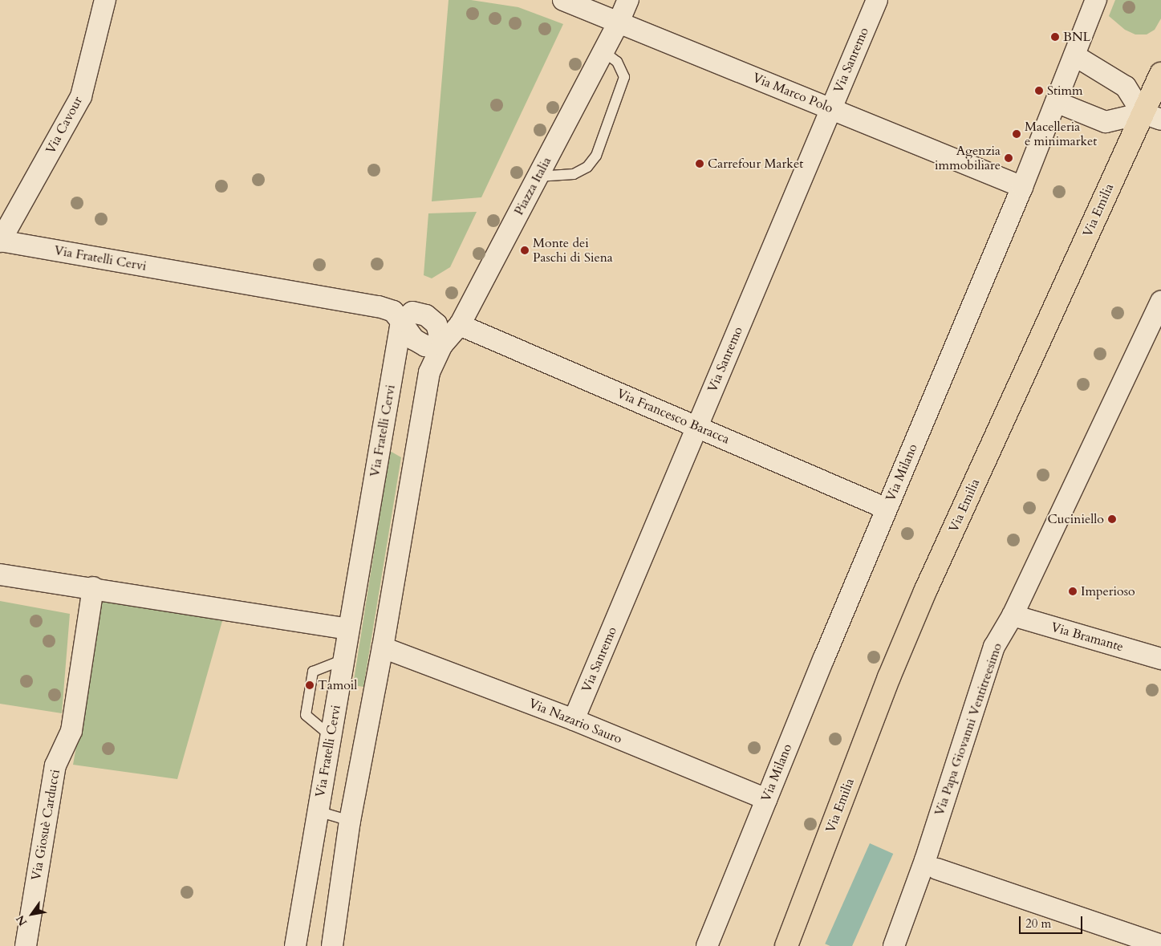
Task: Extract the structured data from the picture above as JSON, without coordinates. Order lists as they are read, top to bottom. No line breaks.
{"streets":{"main road":["Via Emilia"],"street":["Via Sanremo","Via Marco Polo","Via Cavour","Piazza Italia","Via Fratelli Cervi","Via Francesco Baracca","Via Milano","Via Bramante","Via Nazario Sauro","Via Papa Giovanni Ventitreesimo","Via Giosuè Carducci"]},"crossings":[["Via Sanremo","Via Marco Polo"],["Via Sanremo","Via Francesco Baracca"],["Via Sanremo","Via Nazario Sauro"],["Via Marco Polo","Piazza Italia"],["Via Marco Polo","Via Milano"],["Via Cavour","Via Fratelli Cervi"],["Piazza Italia","Via Francesco Baracca"],["Via Francesco Baracca","Via Milano"],["Via Milano","Via Nazario Sauro"],["Via Bramante","Via Papa Giovanni Ventitreesimo"]],"places":["BNL","Stimm","Macelleria e minimarket","Agenzia immobiliare","Carrefour Market","Monte dei Paschi di Siena","Cuciniello","Imperioso","Tamoil"],"scale_bar":"20 m","north":"bottom left"}
